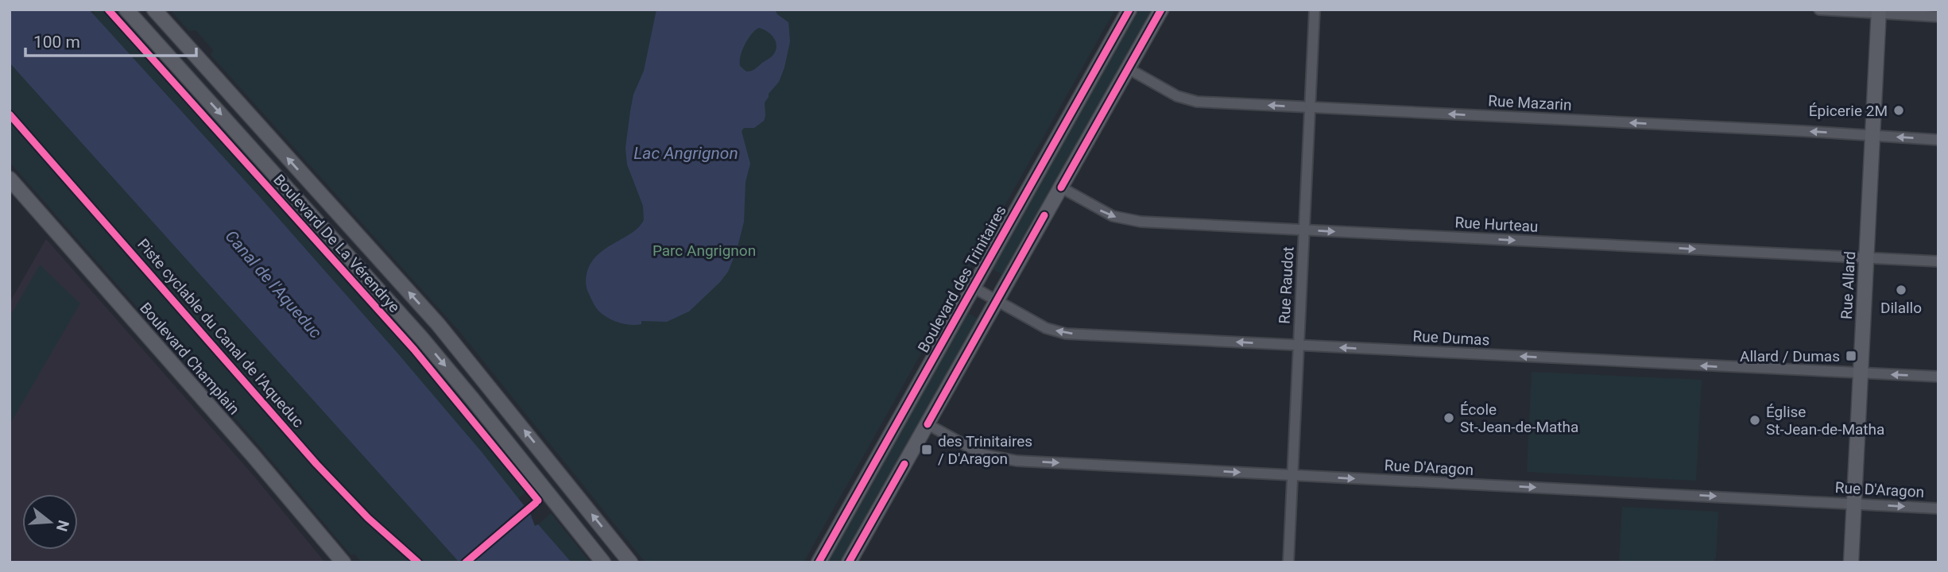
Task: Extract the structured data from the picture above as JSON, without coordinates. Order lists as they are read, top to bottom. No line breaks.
{"streets":{"main road":["Boulevard De La Vérendrye","Boulevard des Trinitaires","Rue Allard","Boulevard Champlain"],"street":["Rue Mazarin","Rue Hurteau","Rue Raudot","Rue Dumas","Rue D'Aragon"],"cycle path":["Piste cyclable du Canal de l'Aqueduc"]},"crossings":[["Rue Mazarin","Rue Raudot"],["Rue Mazarin","Rue Allard"],["Rue Hurteau","Rue Raudot"],["Rue Hurteau","Rue Allard"],["Boulevard des Trinitaires","Rue Dumas"],["Rue Raudot","Rue Dumas"],["Rue Raudot","Rue D'Aragon"],["Rue Allard","Rue Dumas"],["Rue Allard","Rue D'Aragon"]],"one_way":["Rue Mazarin","Rue Hurteau","Rue Dumas","Rue D'Aragon"],"water":["Lac Angrignon","Canal de l'Aqueduc"],"parks":["Parc Angrignon"],"places":{"other":["Épicerie 2M","Dilallo","École St-Jean-de-Matha","Église St-Jean-de-Matha"],"transit":["Allard / Dumas","des Trinitaires / D'Aragon"]},"scale_bar":"100 m","north":"right"}
